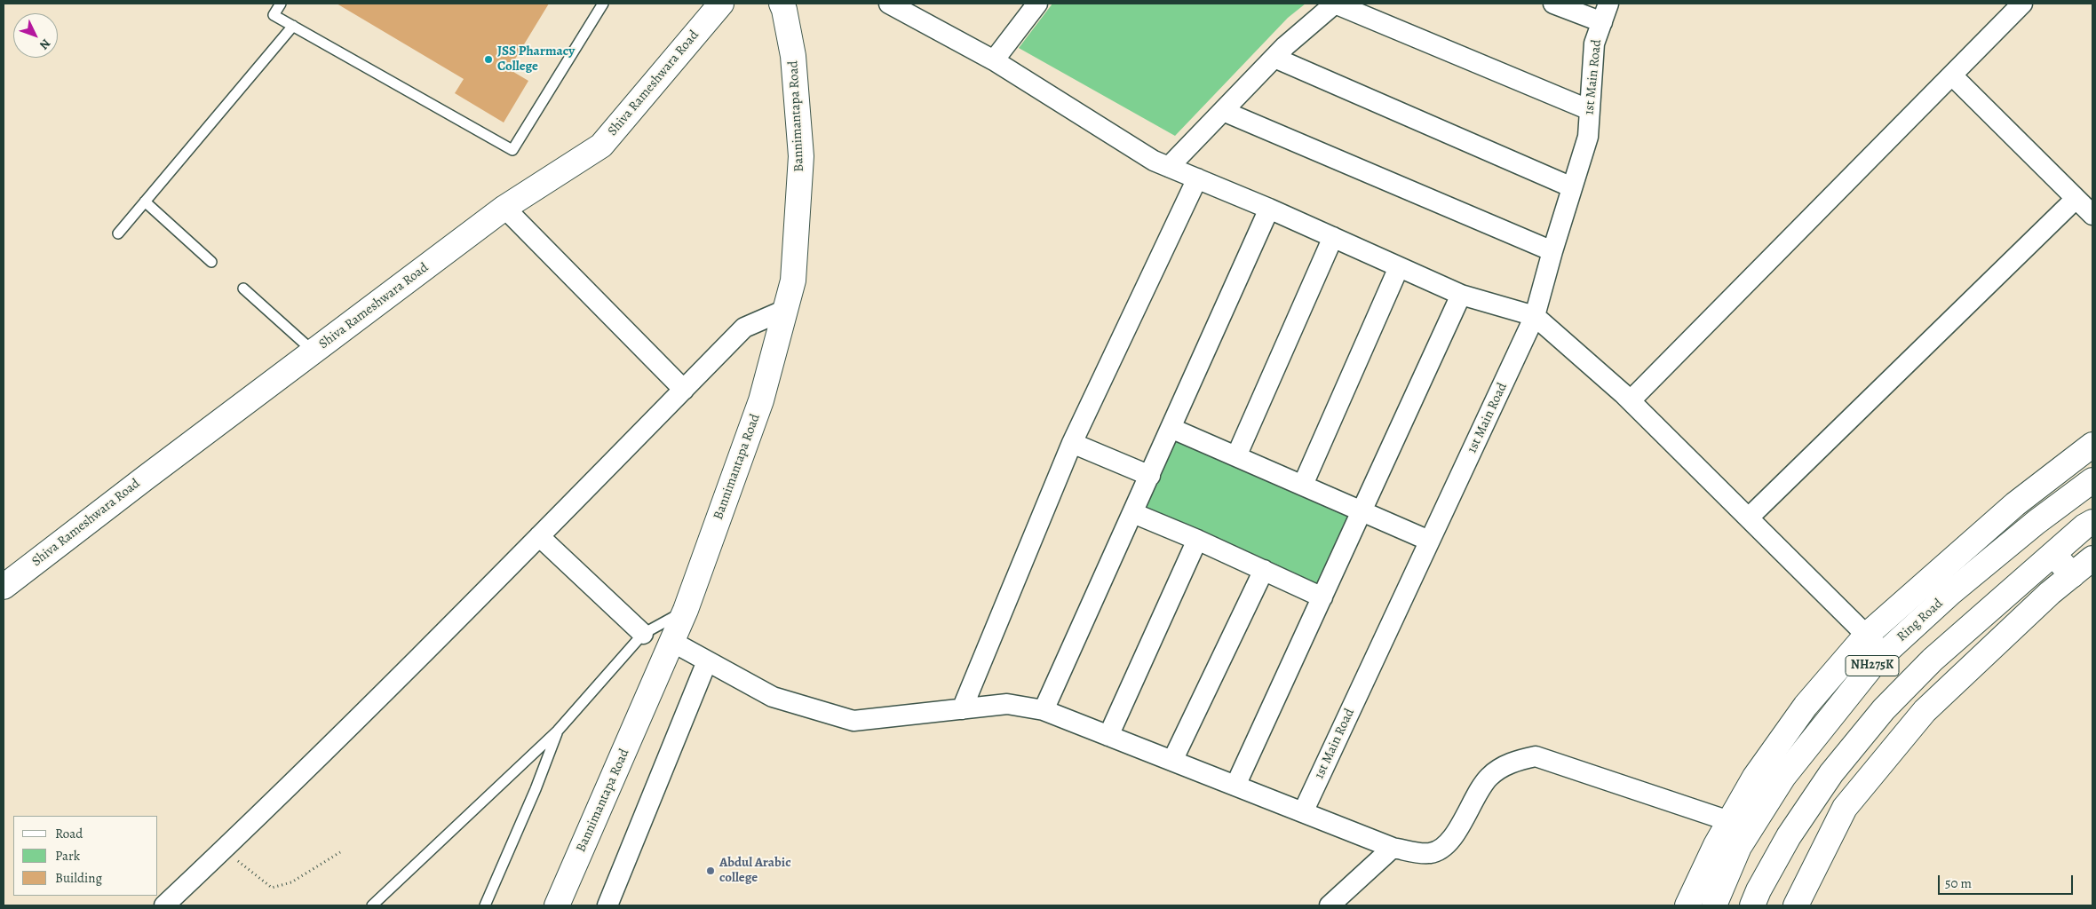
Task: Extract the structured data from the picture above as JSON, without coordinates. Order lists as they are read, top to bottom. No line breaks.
{"streets":{"main road":["Shiva Rameshwara Road","Bannimantapa Road","Ring Road","NH275K"],"street":["1st Main Road"]},"places":["JSS Pharmacy College","Abdul Arabic college"],"legend":["Road","Park","Building"],"scale_bar":"50 m","north":"bottom right"}
